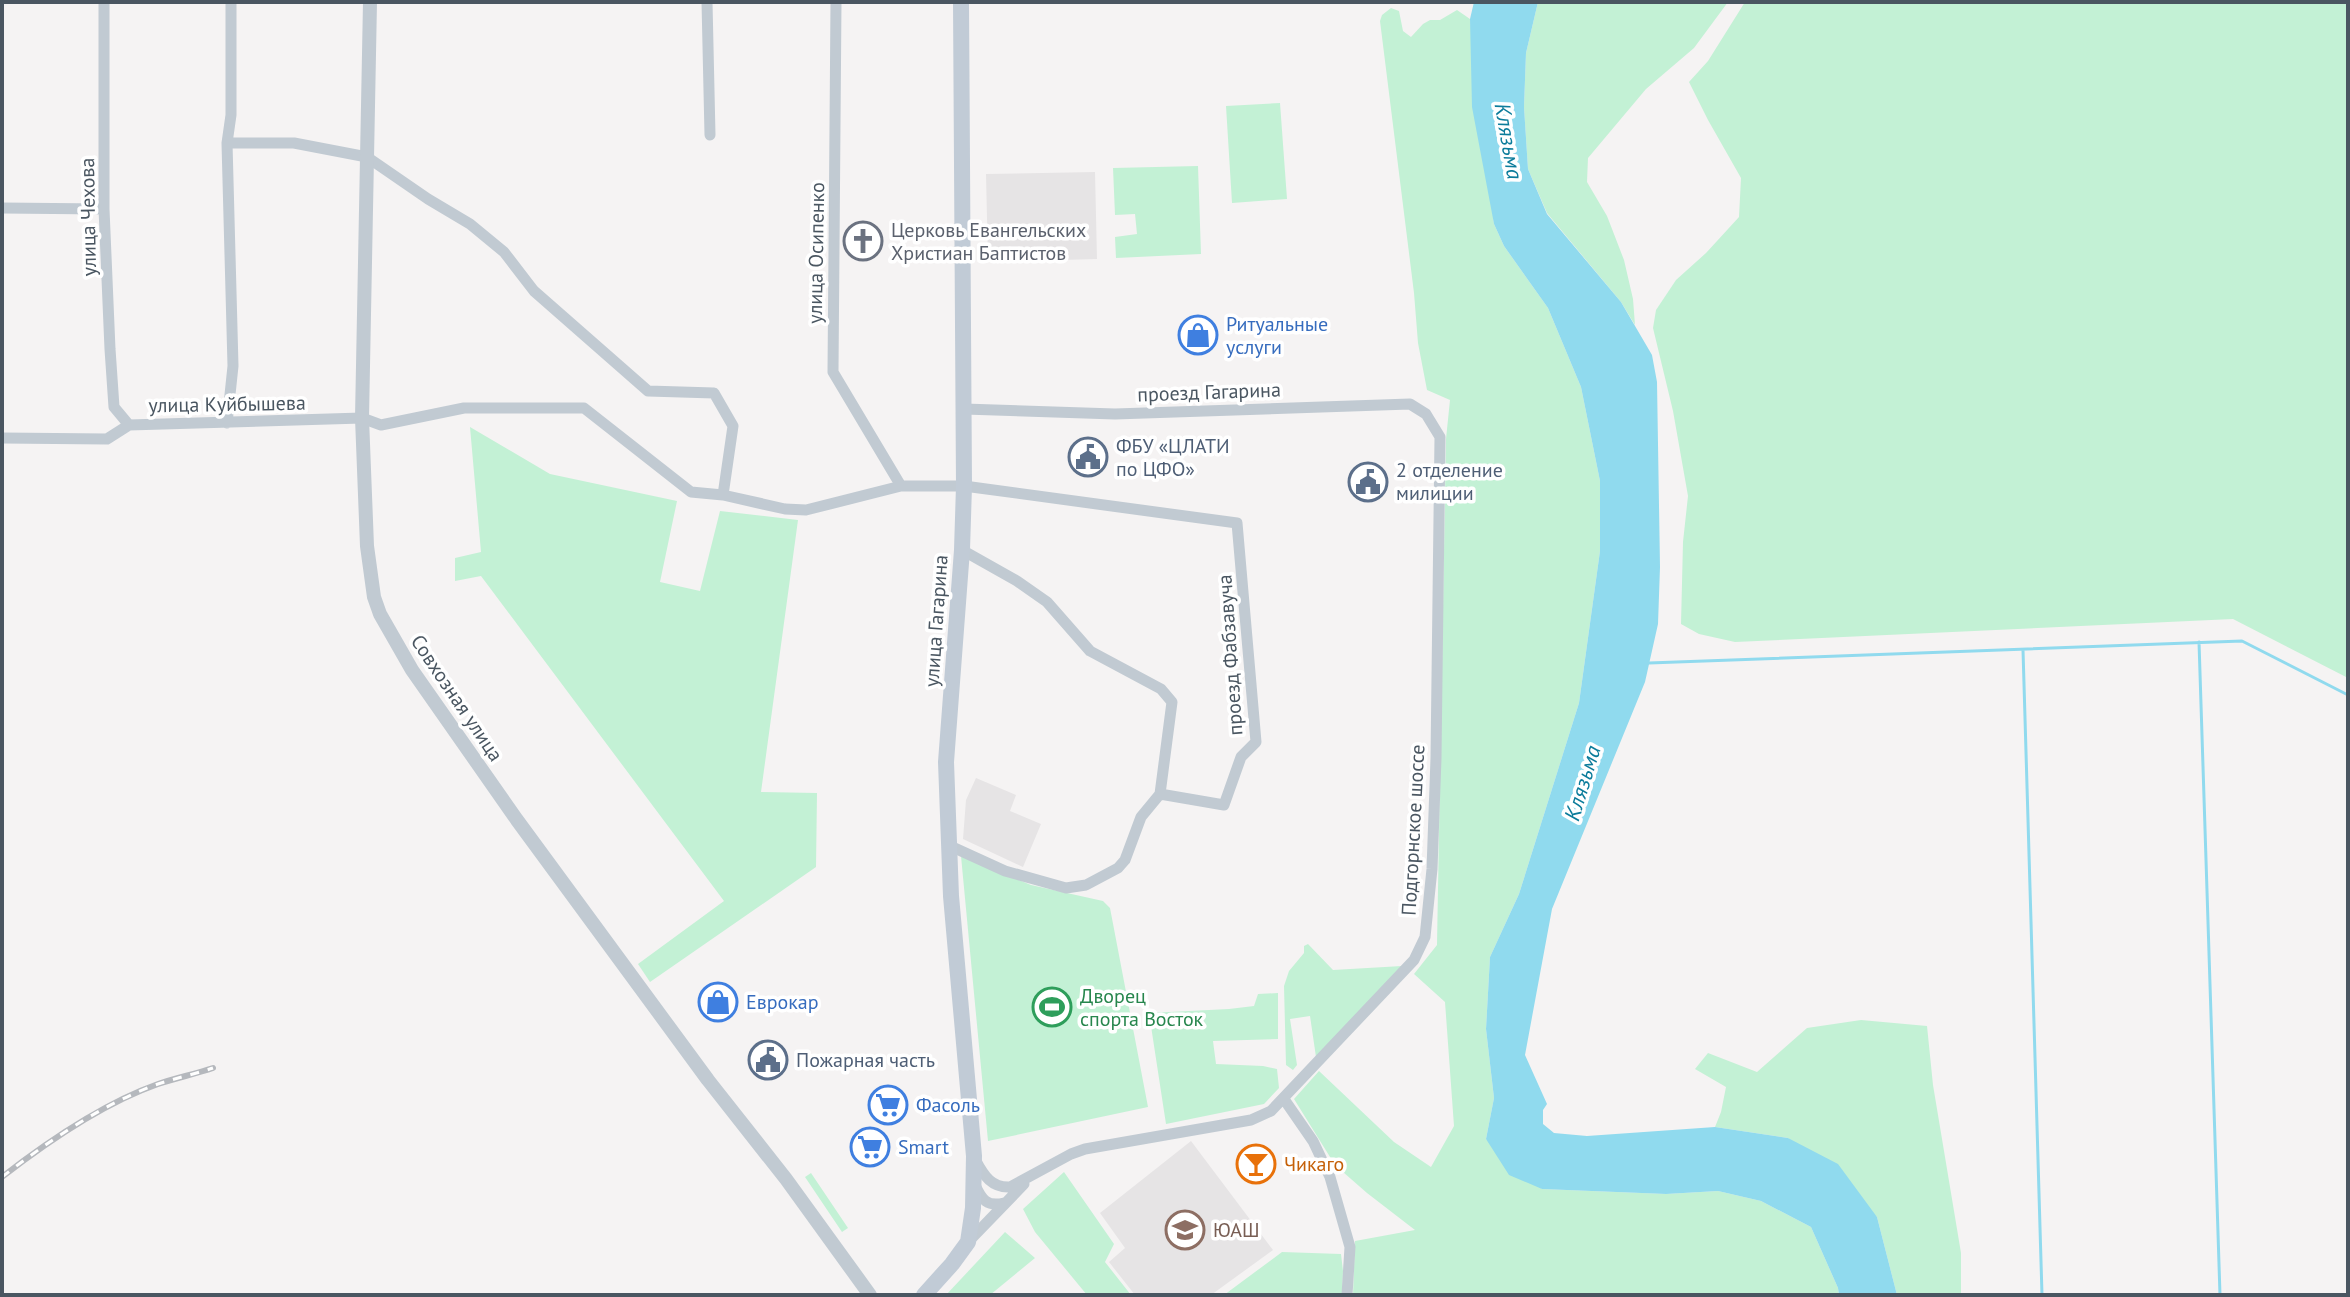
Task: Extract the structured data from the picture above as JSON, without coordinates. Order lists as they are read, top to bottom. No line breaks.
{"streets":{"main road":["улица Гагарина"],"street":["улица Чехова","улица Осипенко","проезд Гагарина","улица Куйбышева","проезд Фабзавуча","Совхозная улица","Подгорнское шоссе"]},"crossings":[["улица Чехова","улица Куйбышева"],["улица Осипенко","улица Куйбышева"],["проезд Гагарина","улица Гагарина"],["проезд Гагарина","Подгорнское шоссе"],["улица Куйбышева","улица Гагарина"],["улица Куйбышева","проезд Фабзавуча"],["улица Куйбышева","Совхозная улица"],["улица Гагарина","Подгорнское шоссе"]],"water":["Клязьма"],"places":{"church":["Церковь Евангельских Христиан Баптистов"],"shop":["Ритуальные услуги","Еврокар"],"public building":["ФБУ «ЦЛАТИ по ЦФО»","2 отделение милиции","Пожарная часть"],"sports":["Дворец спорта Восток"],"supermarket":["Фасоль","Smart"],"bar":["Чикаго"],"school or university":["ЮАШ"]}}
